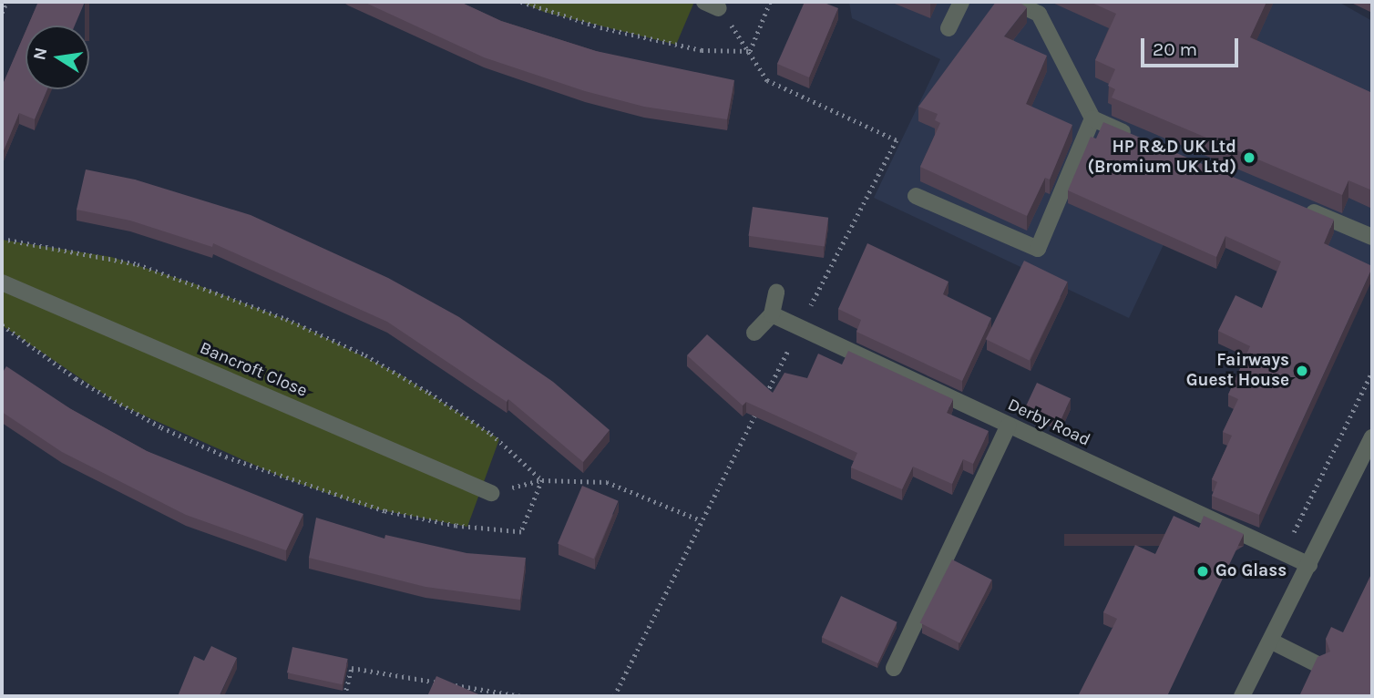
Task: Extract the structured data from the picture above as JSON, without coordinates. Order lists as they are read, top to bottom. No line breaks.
{"streets":{"street":["Bancroft Close","Derby Road"]},"places":["HP R&D UK Ltd (Bromium UK Ltd)","Fairways Guest House","Go Glass"],"scale_bar":"20 m","north":"left"}
